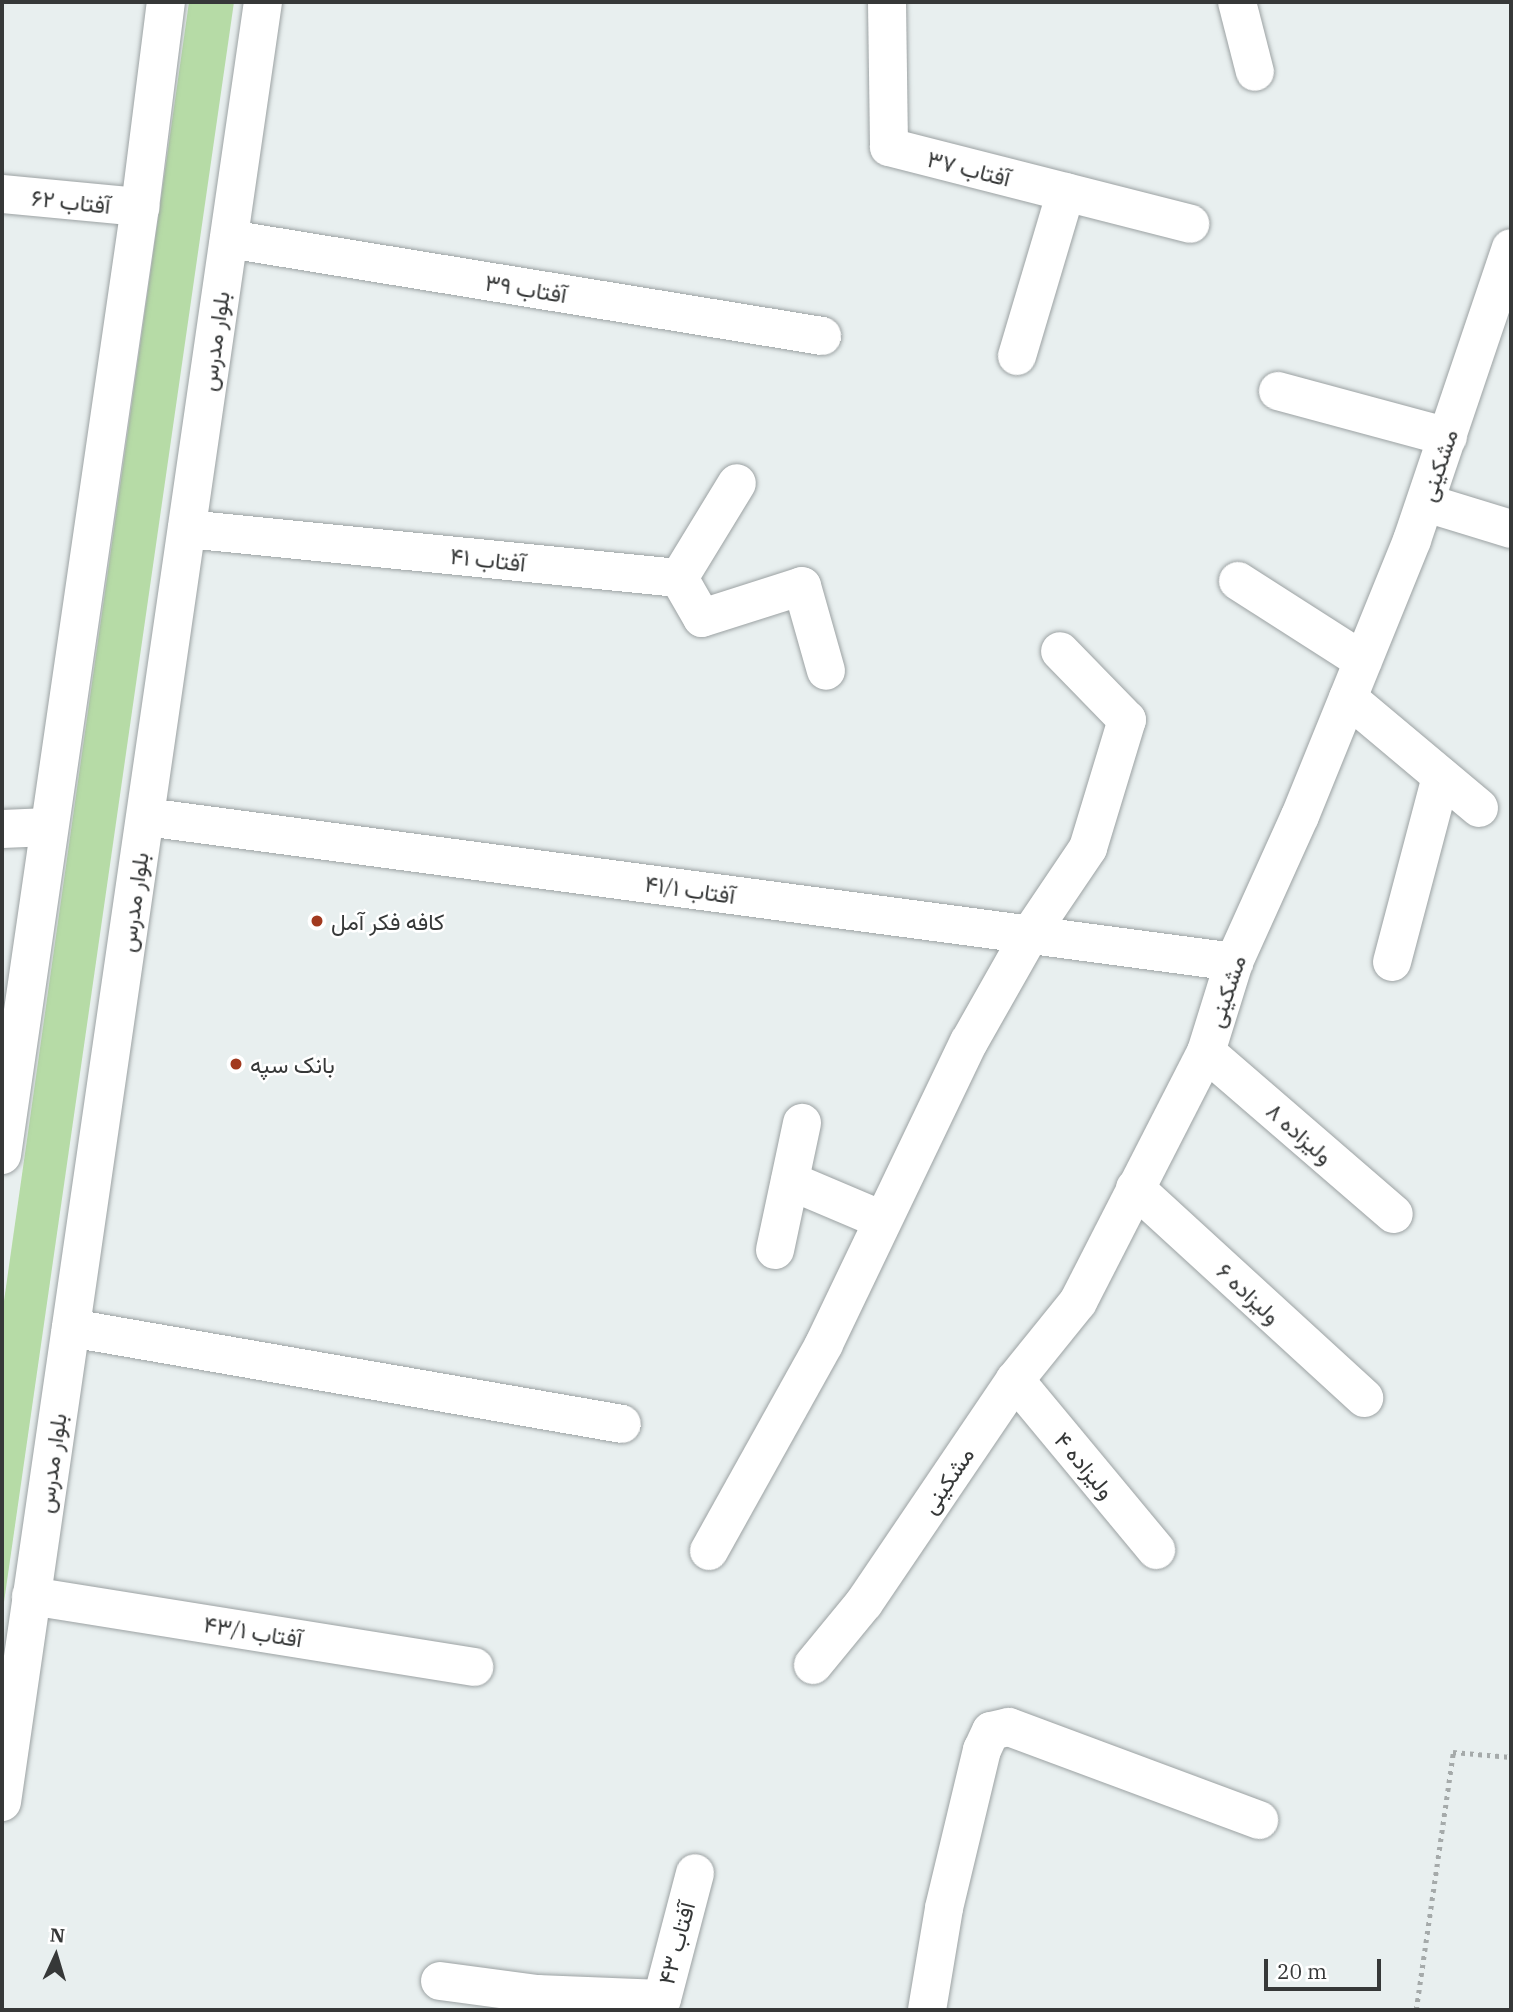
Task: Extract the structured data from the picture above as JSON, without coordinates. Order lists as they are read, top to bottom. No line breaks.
{"streets":{"street":["آفتاب ۳۷","آفتاب ۶۲","آفتاب ۳۹","بلوار مدرس","مشکینی","آفتاب ۴۱","آفتاب ۴١/١","ولیزاده ۸","ولیزاده ۶","ولیزاده ۴","آفتاب ۴۳/۱","آفتاب ۴۳"]},"crossings":[["آفتاب ۳۹","بلوار مدرس"],["بلوار مدرس","آفتاب ۴۱"],["بلوار مدرس","آفتاب ۴١/١"],["بلوار مدرس","آفتاب ۴۳/۱"],["مشکینی","آفتاب ۴١/١"],["مشکینی","ولیزاده ۸"],["مشکینی","ولیزاده ۶"],["مشکینی","ولیزاده ۴"]],"places":["کافه فکر آمل","بانک سپه"],"scale_bar":"20 m","north":"top"}
